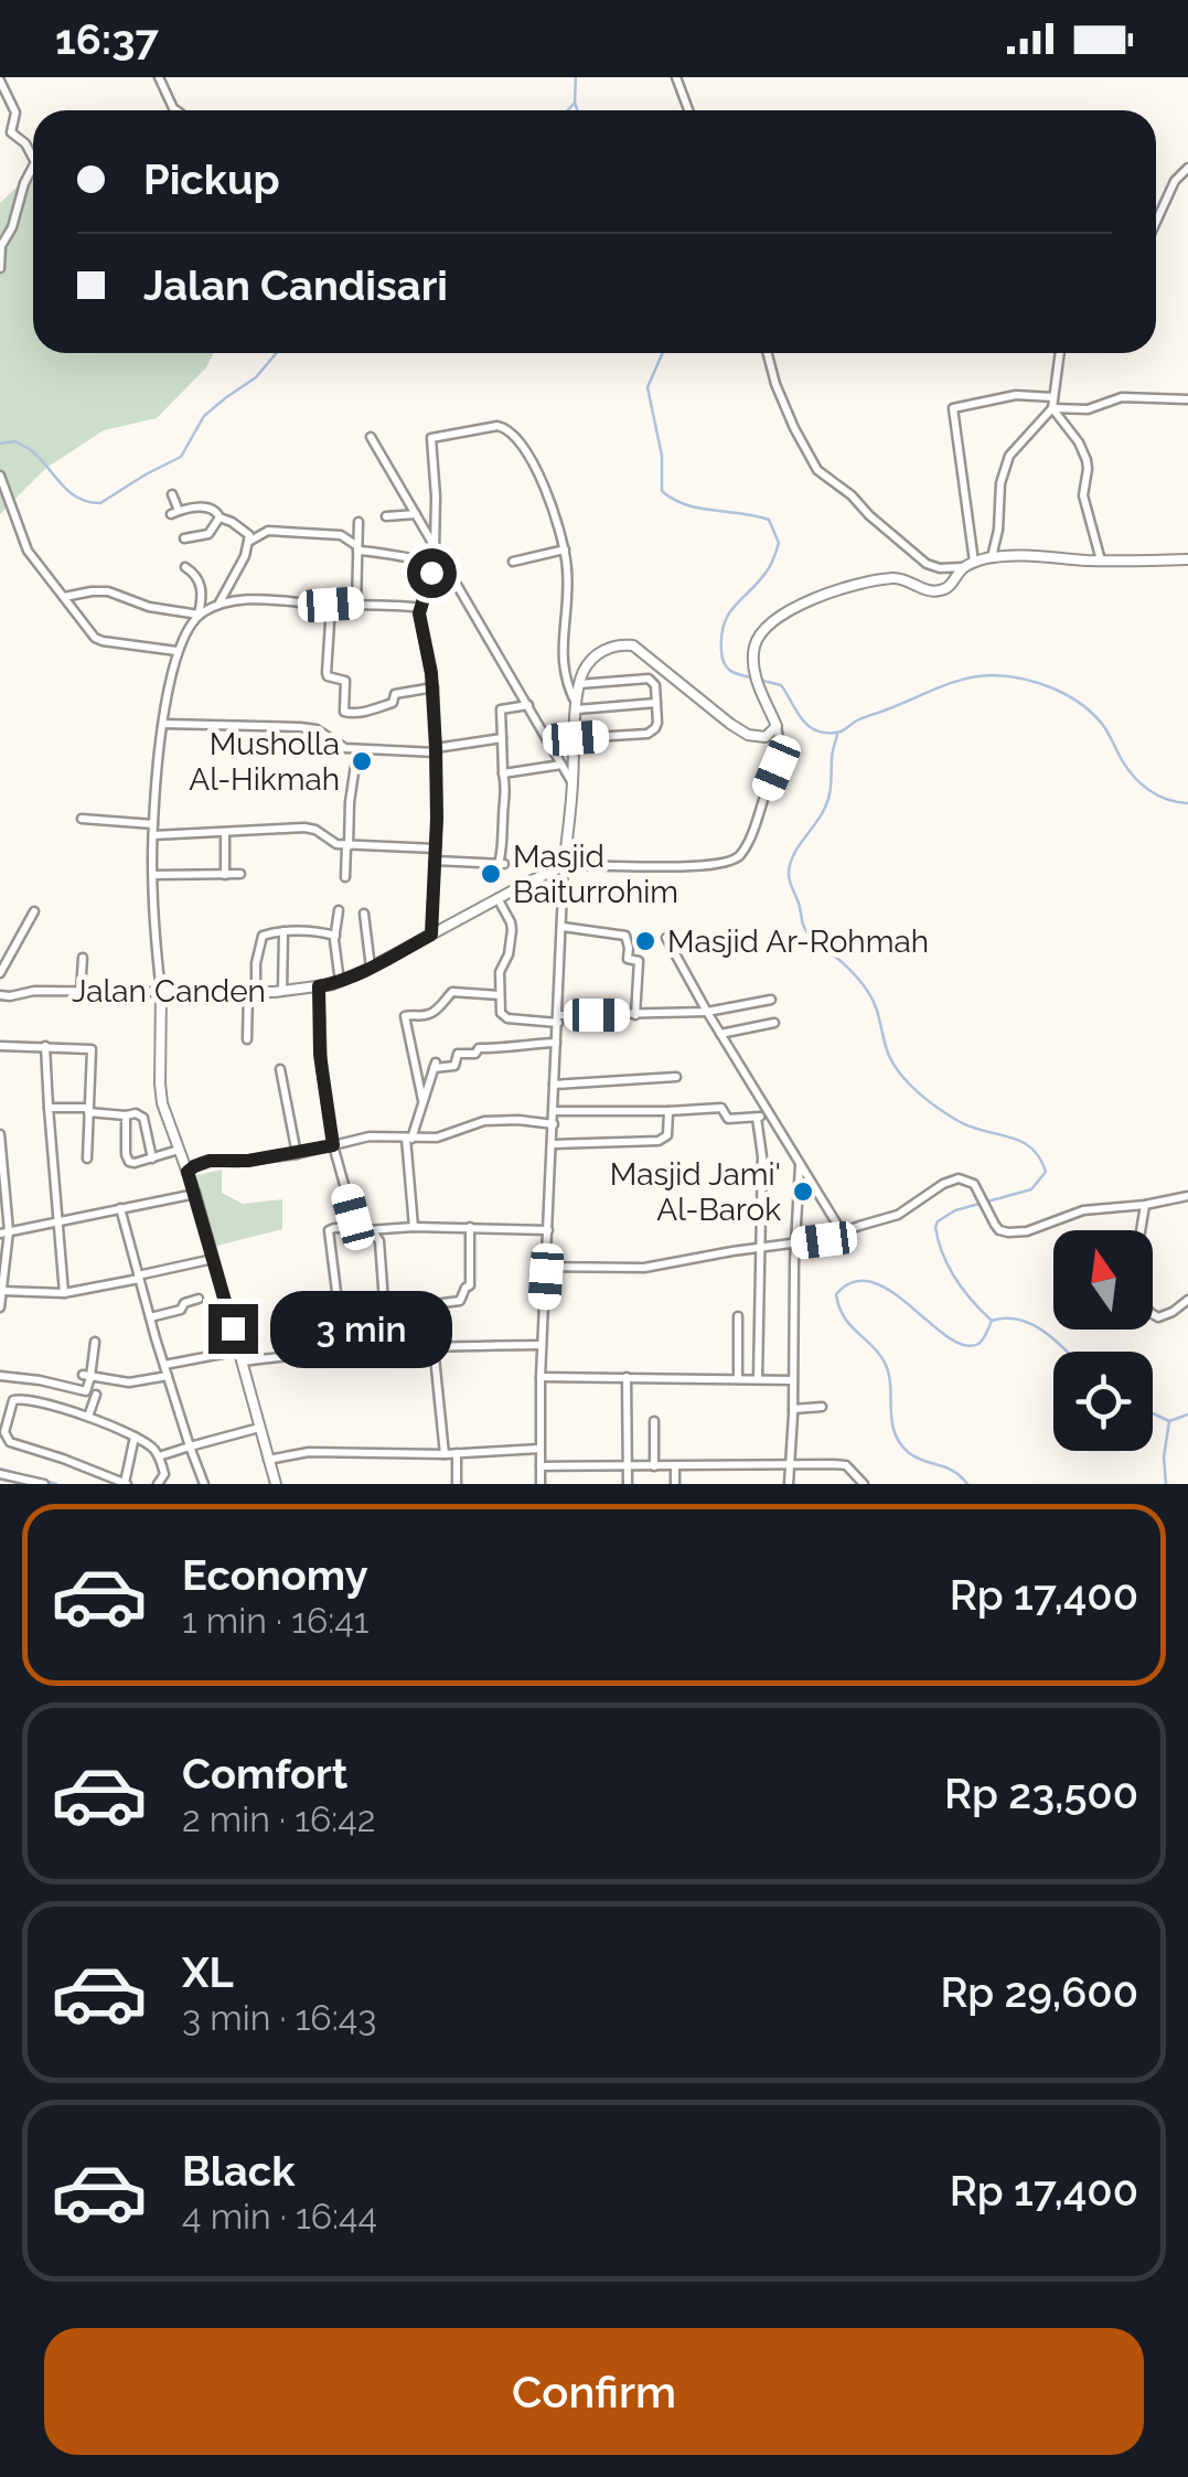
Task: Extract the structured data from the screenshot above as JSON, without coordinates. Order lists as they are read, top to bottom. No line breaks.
{"streets":{"street":["Jalan Canden"]},"places":["Musholla Al-Hikmah","Masjid Baiturrohim","Masjid Ar-Rohmah","Masjid Jami' Al-Barok"],"north":"top","page":{"status":"16:37","banner":["Pickup","Jalan Candisari"],"bubble":"3 min","list":[{"name":"Economy","note":"1 min · 16:41","value":"Rp 17,400"},{"name":"Comfort","note":"2 min · 16:42","value":"Rp 23,500"},{"name":"XL","note":"3 min · 16:43","value":"Rp 29,600"},{"name":"Black","note":"4 min · 16:44","value":"Rp 17,400"}],"buttons":"Confirm"}}
